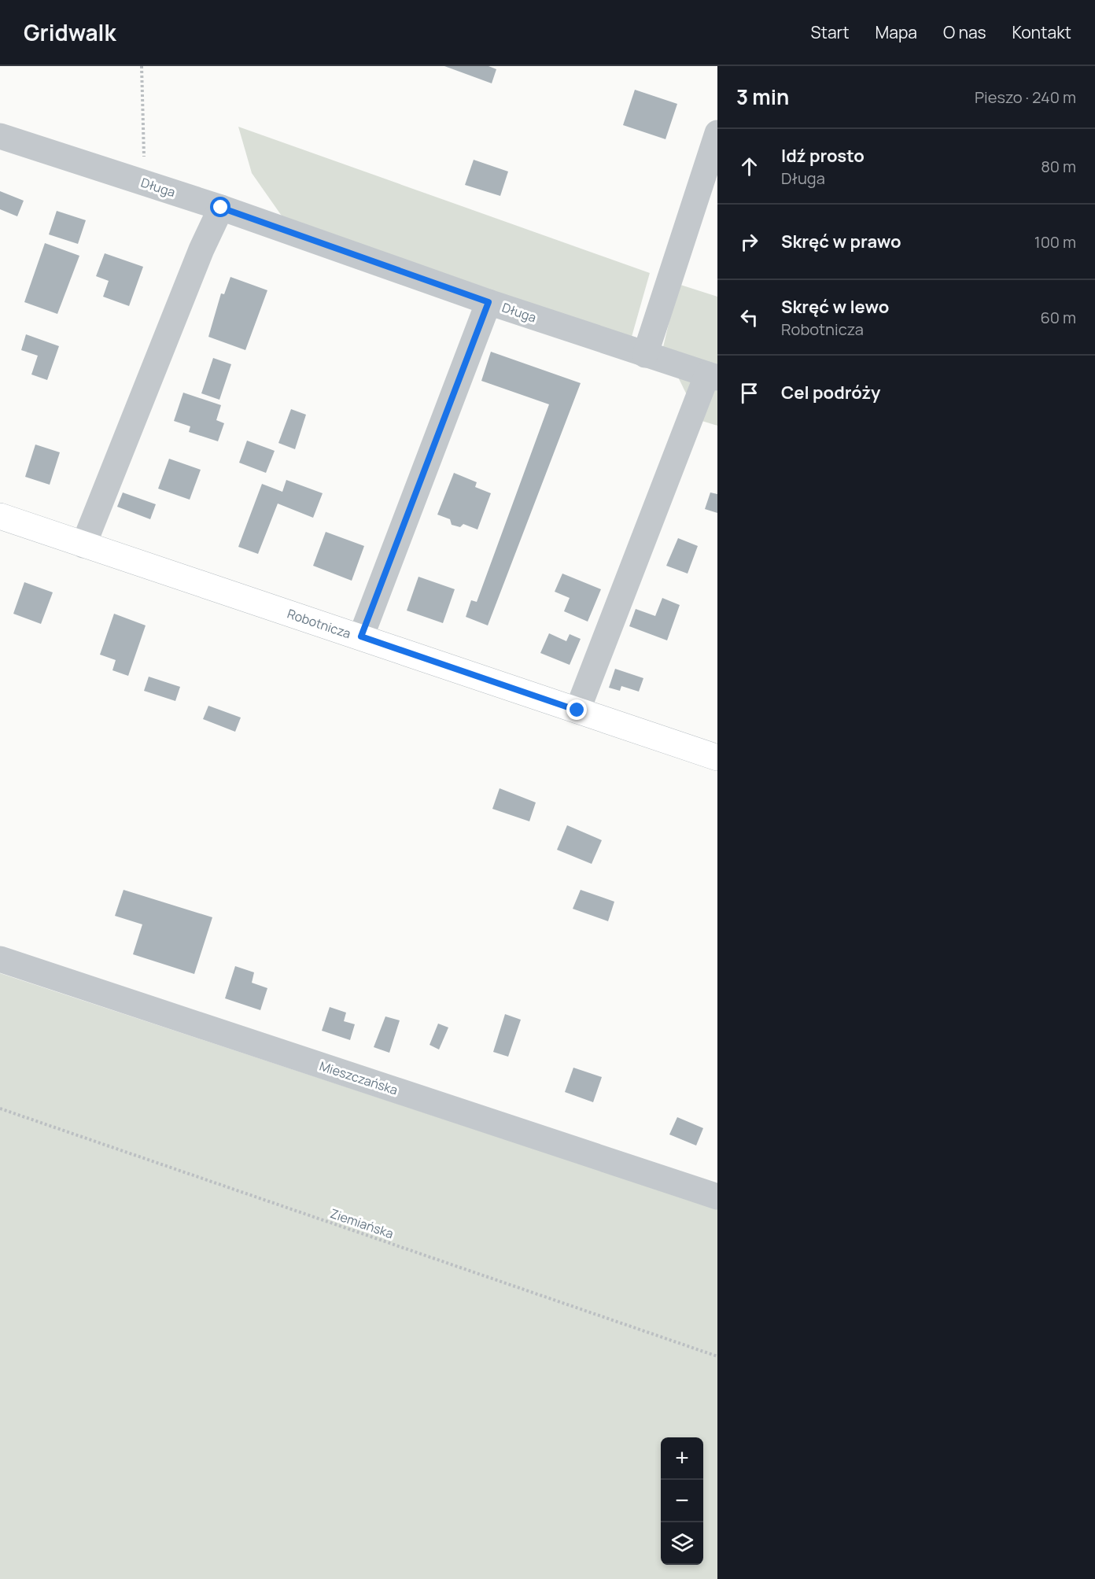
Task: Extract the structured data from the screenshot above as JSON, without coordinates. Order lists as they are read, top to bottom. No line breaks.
{"streets":{"street":["Długa","Robotnicza","Mieszczańska"],"path":["Ziemiańska"]},"page":{"header":"Gridwalk","nav":["Start","Mapa","O nas","Kontakt"],"heading":["3 min","Pieszo · 240 m"],"list":[["Idź prosto","Długa","80 m"],["Skręć w prawo","100 m"],["Skręć w lewo","Robotnicza","60 m"],"Cel podróży"],"map_buttons":["+","−"]}}
